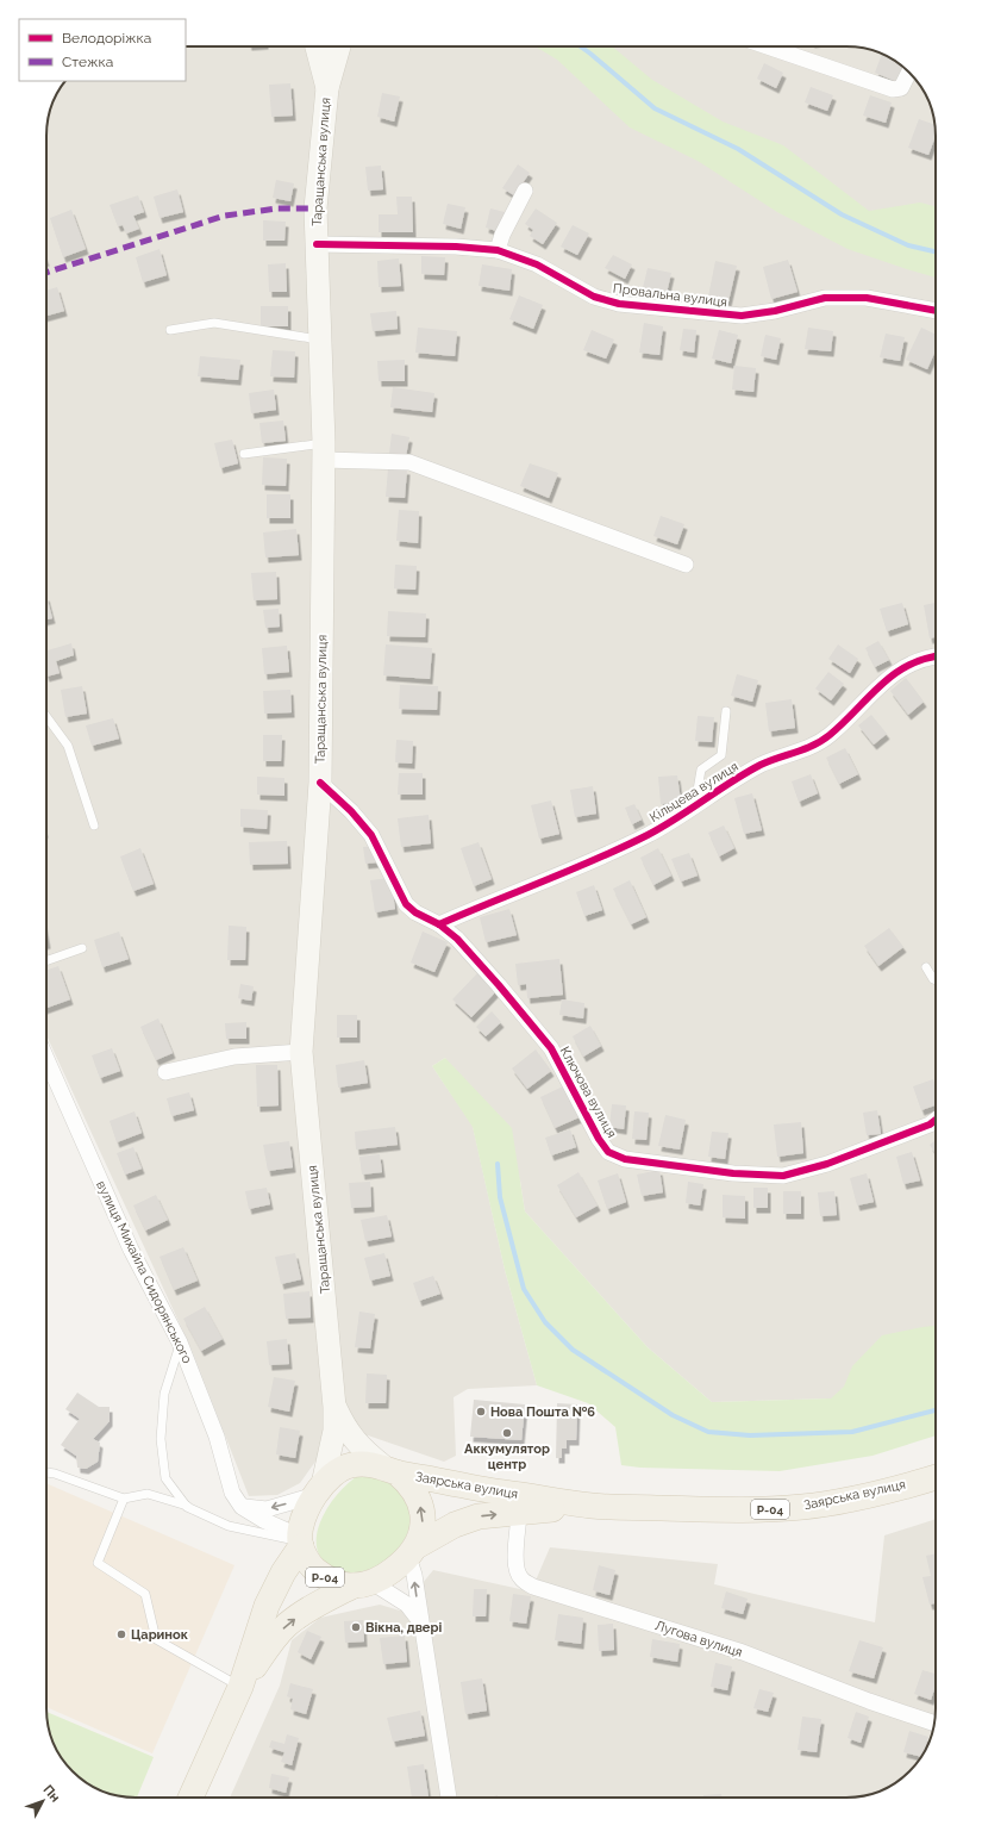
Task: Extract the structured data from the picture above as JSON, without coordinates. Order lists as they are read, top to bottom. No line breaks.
{"streets":{"main road":["Таращанська вулиця","Заярська вулиця","Р-04"],"street":["Провальна вулиця","Кільцева вулиця","Ключова вулиця","вулиця Михайла Сидорянського","Лугова вулиця"]},"crossings":[["Таращанська вулиця","Провальна вулиця"],["Таращанська вулиця","Ключова вулиця"],["Таращанська вулиця","Заярська вулиця"],["Таращанська вулиця","Р-04"],["Кільцева вулиця","Ключова вулиця"],["Заярська вулиця","Р-04"],["Заярська вулиця","Лугова вулиця"]],"places":["Нова Пошта №6","Аккумулятор центр","Вікна, двері","Царинок"],"legend":["Велодоріжка","Стежка"],"north":"top right"}
